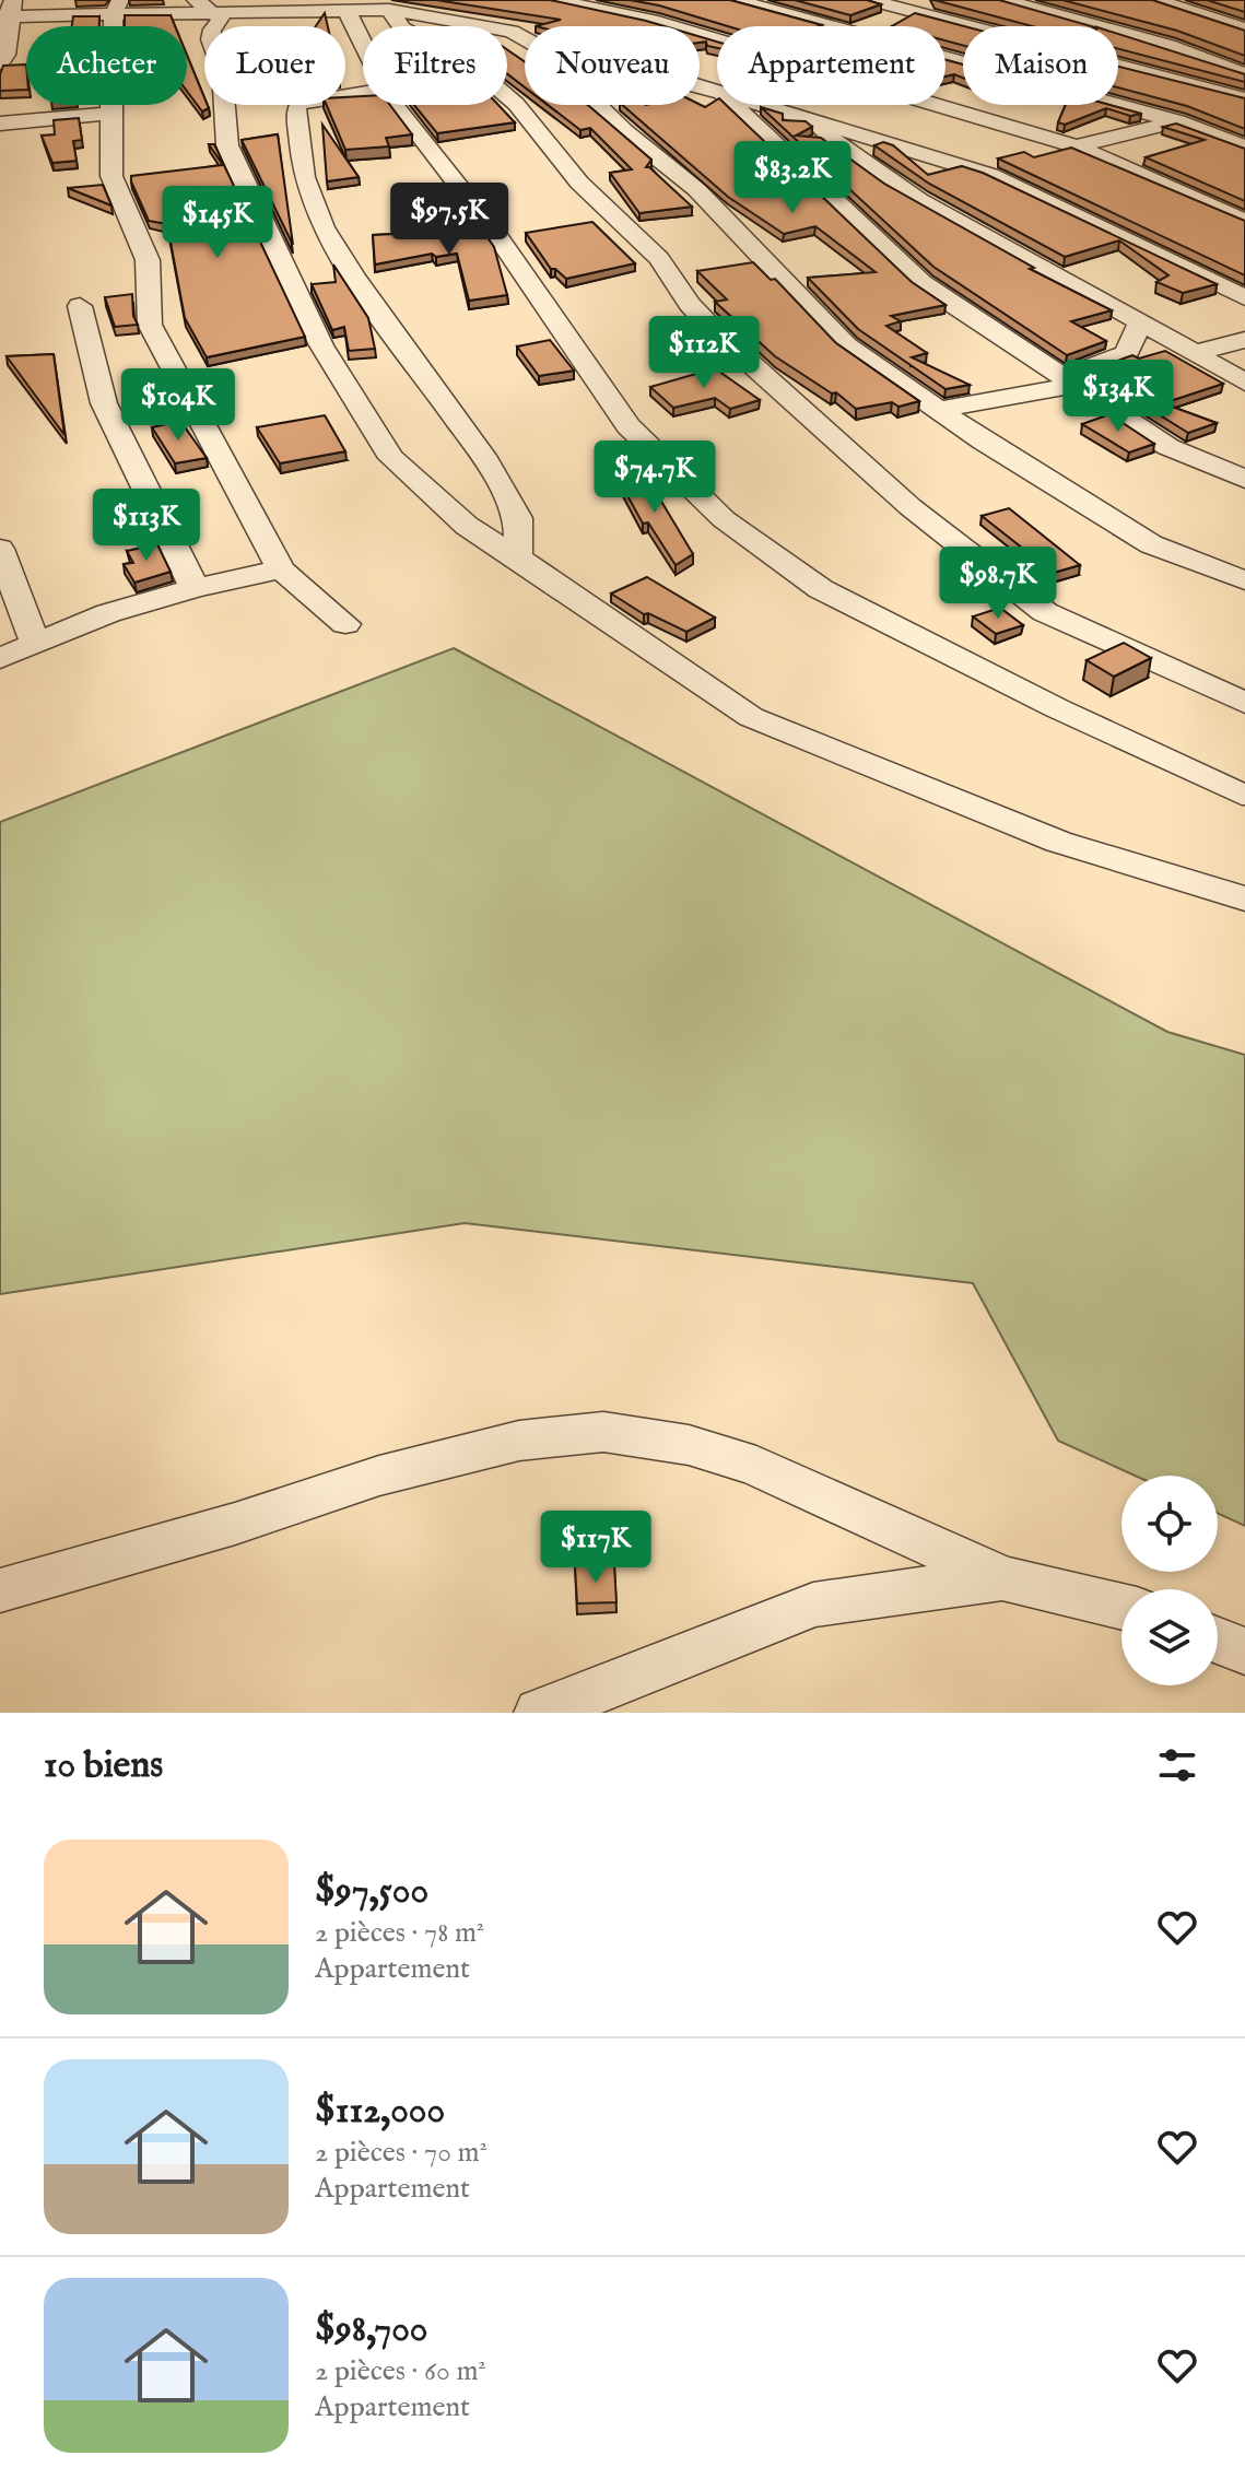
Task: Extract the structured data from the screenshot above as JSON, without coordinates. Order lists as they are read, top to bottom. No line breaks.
{"page":{"chip":["Acheter","Louer","Filtres","Nouveau","Appartement","Maison"],"price":["$83.2K","$97.5K","$145K","$112K","$134K","$104K","$74.7K","$113K","$98.7K","$117K"],"heading":"10 biens","list":[{"name":"$97,500","note":"2 pièces · 78 m² · Appartement"},{"name":"$112,000","note":"2 pièces · 70 m² · Appartement"},{"name":"$98,700","note":"2 pièces · 60 m² · Appartement"}]}}
